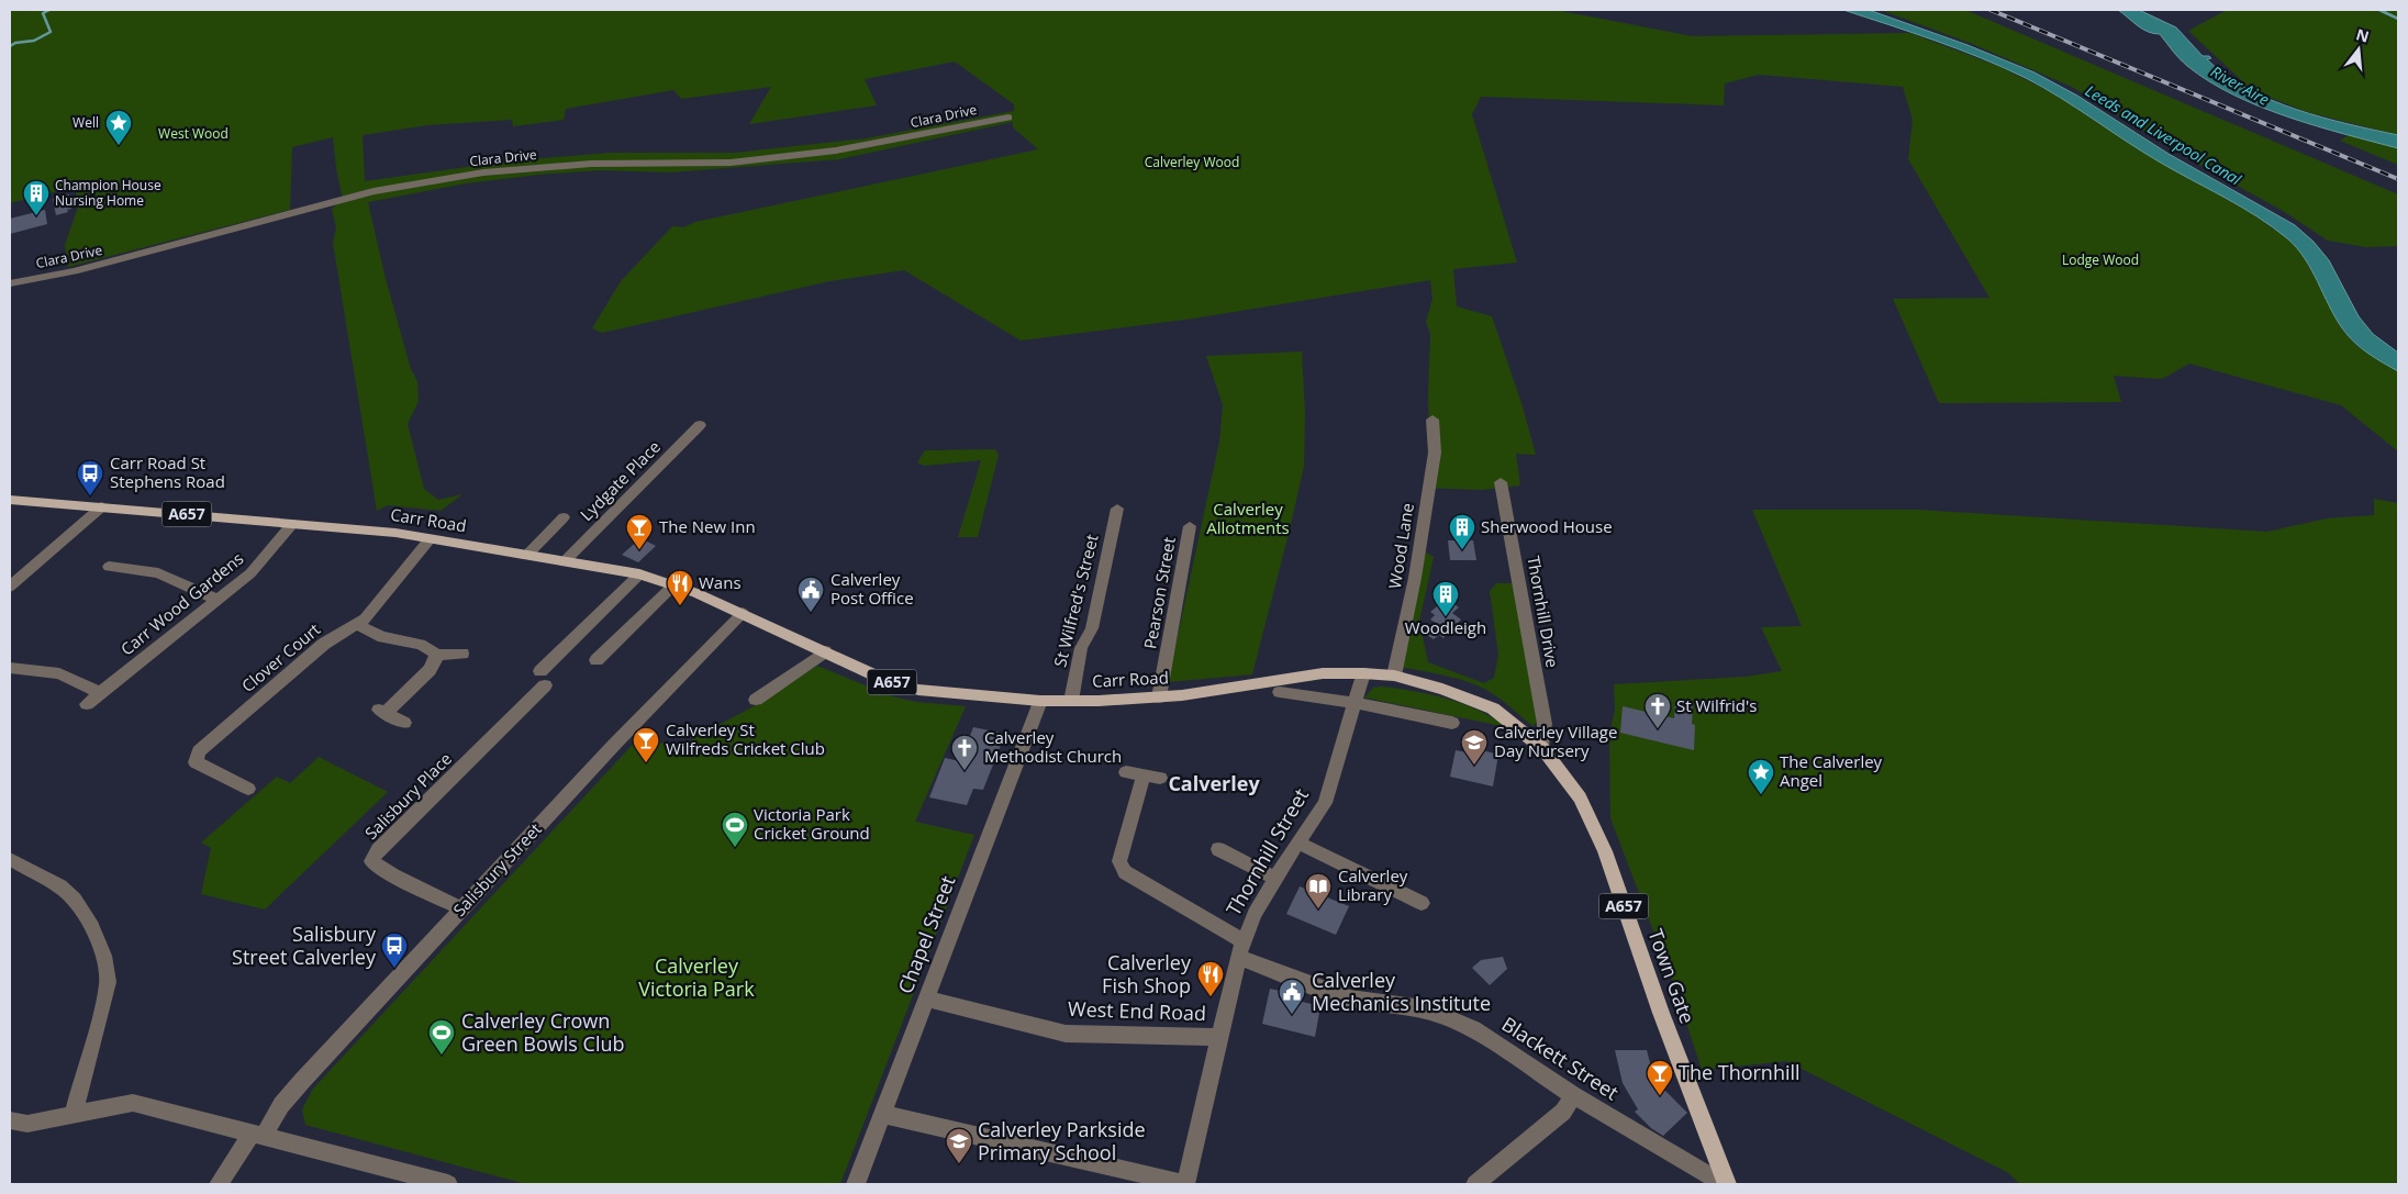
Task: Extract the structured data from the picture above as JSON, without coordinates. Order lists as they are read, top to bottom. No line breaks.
{"streets":{"main road":["A657","Carr Road","Town Gate"],"street":["Clara Drive","Lydgate Place","Wood Lane","Pearson Street","St Wilfred's Street","Carr Wood Gardens","Thornhill Drive","Clover Court","Salisbury Place","Thornhill Street","Salisbury Street","Chapel Street","West End Road","Blackett Street"]},"crossings":[["Lydgate Place","Carr Road"],["Carr Road","Wood Lane"],["Carr Road","Pearson Street"],["Carr Road","St Wilfred's Street"],["Carr Road","Carr Wood Gardens"],["Carr Road","Clover Court"],["Carr Road","Salisbury Place"],["Carr Road","Thornhill Street"],["Carr Road","Salisbury Street"],["Carr Road","Chapel Street"],["Carr Road","Town Gate"],["Thornhill Drive","Town Gate"],["Salisbury Place","Salisbury Street"],["Thornhill Street","West End Road"],["Thornhill Street","Blackett Street"],["Chapel Street","West End Road"],["Town Gate","Blackett Street"]],"districts":["Calverley"],"water":["River Aire","Leeds and Liverpool Canal"],"parks":["West Wood","Calverley Wood","Lodge Wood","Calverley Allotments","Calverley Victoria Park"],"places":{"place":["Well","The Calverley Angel"],"building":["Champion House Nursing Home","Sherwood House","Woodleigh"],"bus stop":["Carr Road St Stephens Road","Salisbury Street Calverley"],"bar":["The New Inn","Calverley St Wilfreds Cricket Club","The Thornhill"],"restaurant":["Wans","Calverley Fish Shop"],"public building":["Calverley Post Office","Calverley Mechanics Institute"],"church":["St Wilfrid's","Calverley Methodist Church"],"school or university":["Calverley Village Day Nursery","Calverley Parkside Primary School"],"sports":["Victoria Park Cricket Ground","Calverley Crown Green Bowls Club"],"library":["Calverley Library"]},"north":"top"}
